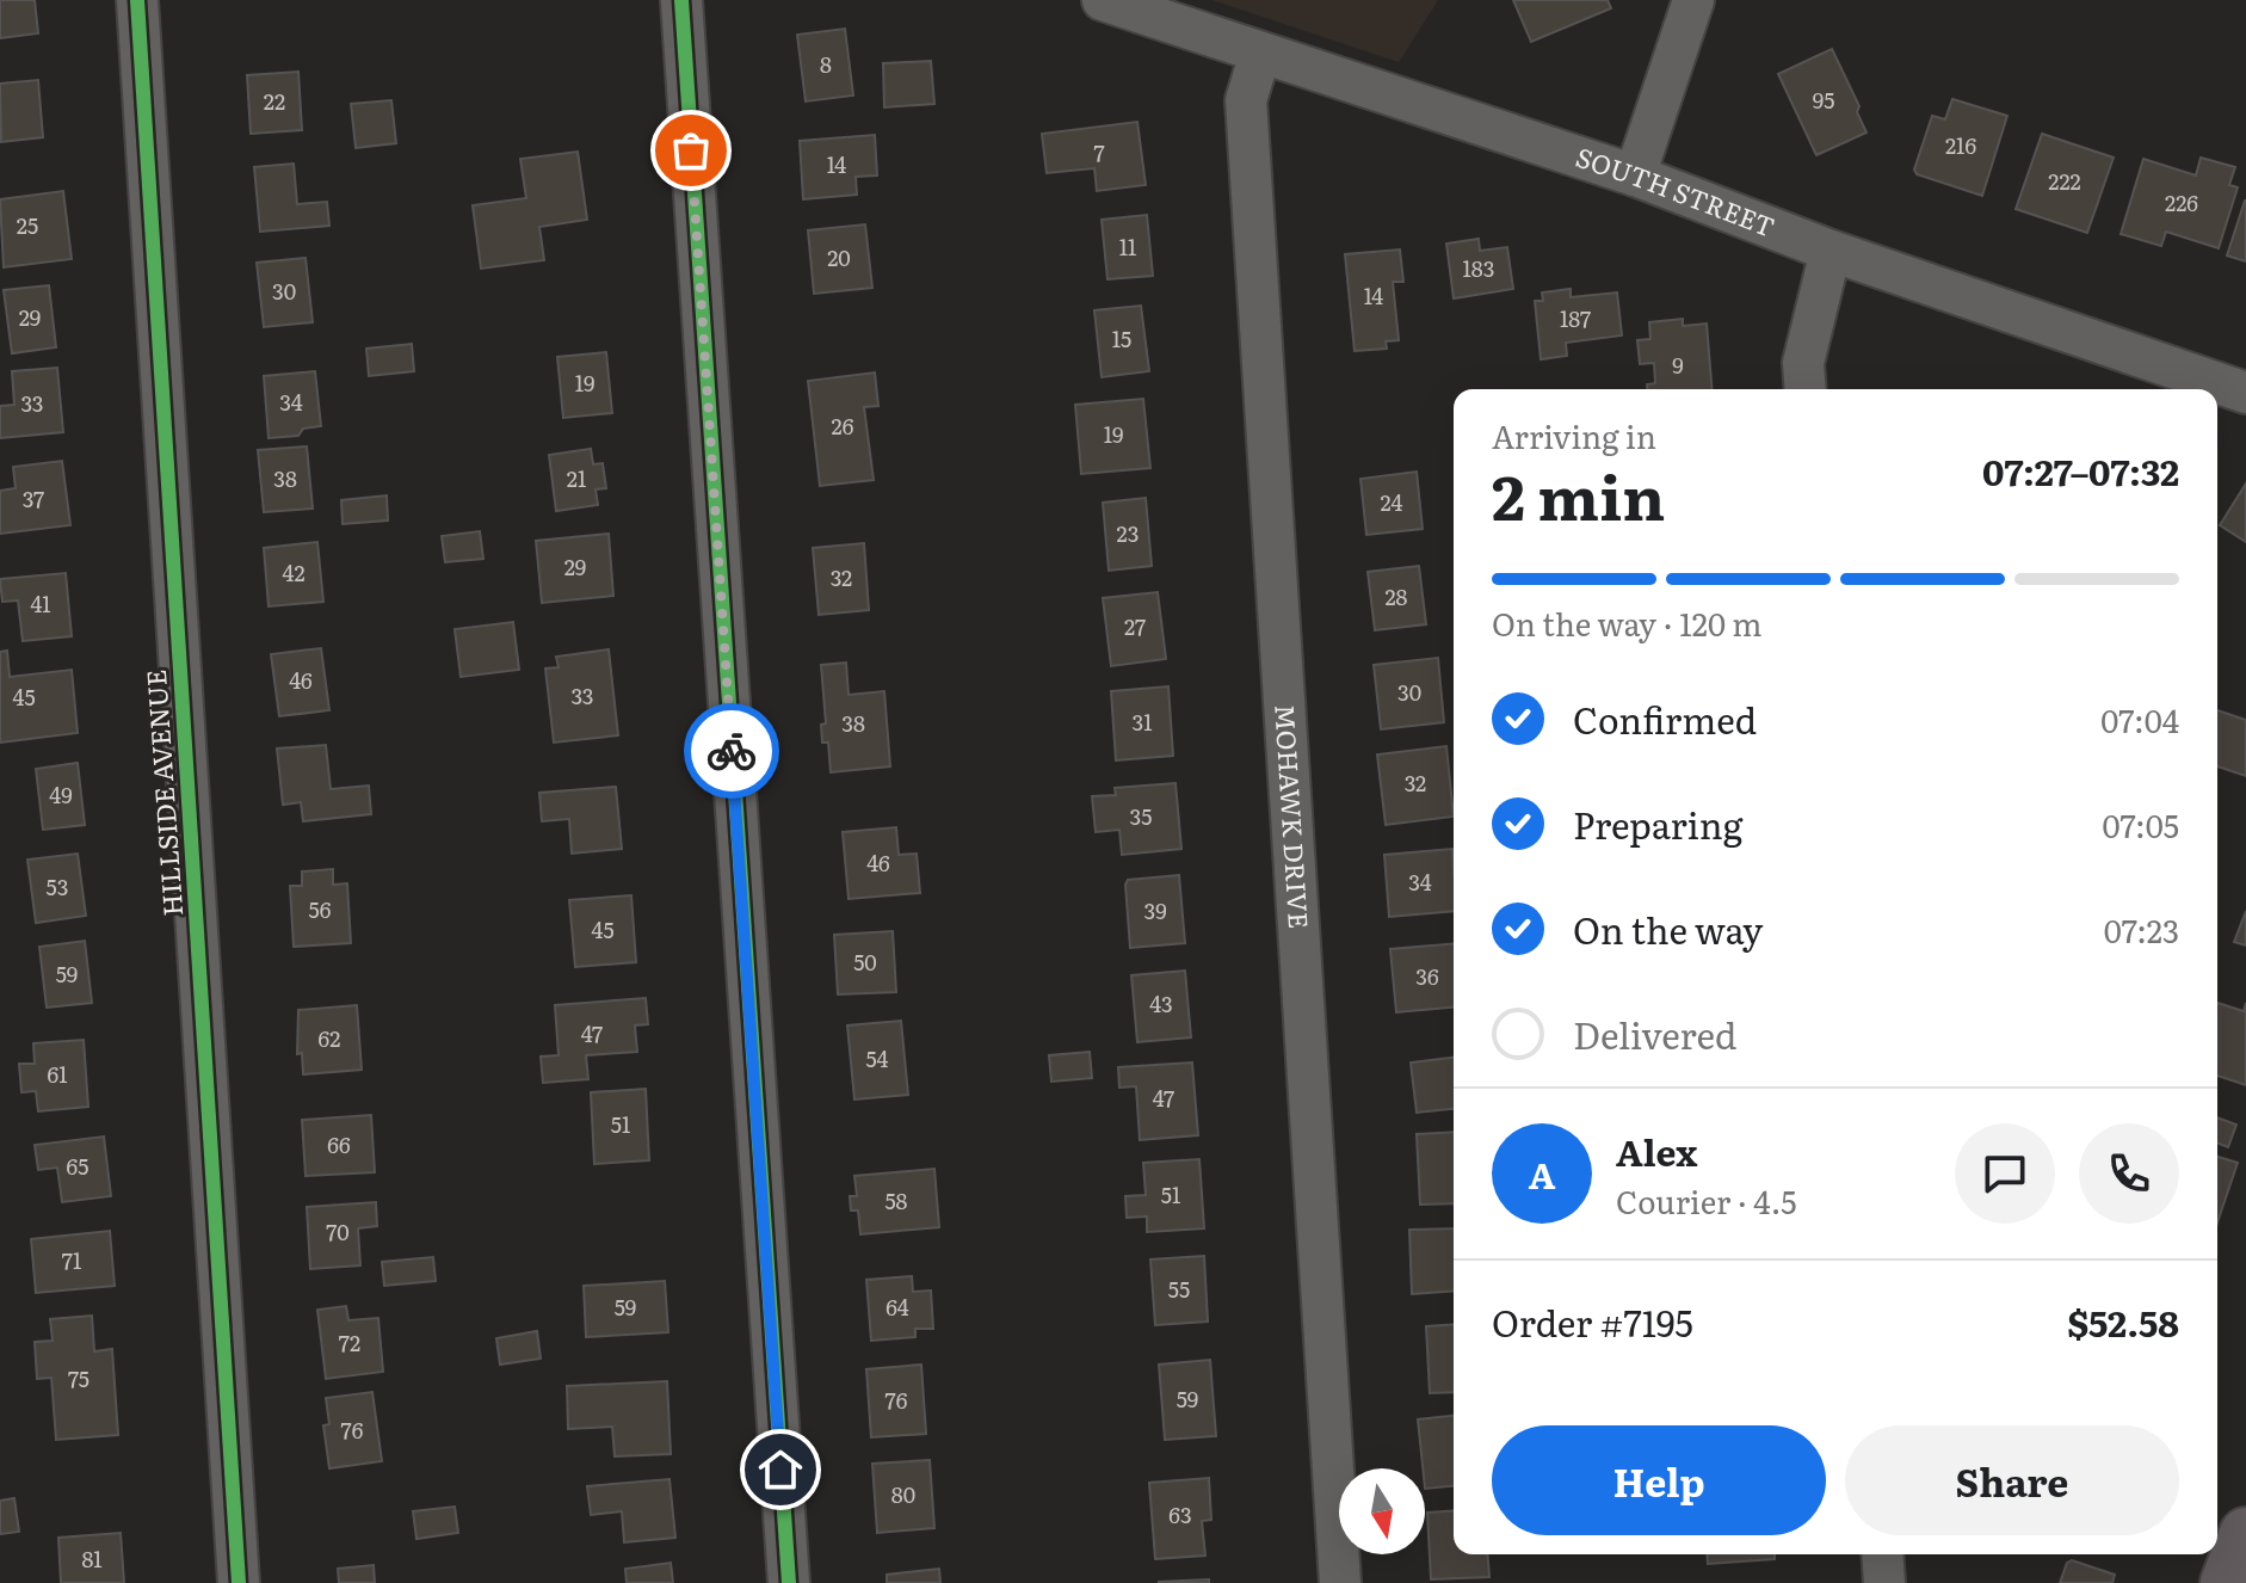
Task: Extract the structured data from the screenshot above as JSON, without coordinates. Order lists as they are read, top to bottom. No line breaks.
{"streets":{"street":["SOUTH STREET","HILLSIDE AVENUE","MOHAWK DRIVE"]},"crossings":[["SOUTH STREET","MOHAWK DRIVE"]],"house_numbers":["8","95","22","216","7","14","222","226","25","11","20","183","30","14","29","187","15","9","19","34","33","26","19","38","21","37","24","23","29","42","32","28","41","27","46","30","33","45","31","38","32","49","35","46","34","53","56","39","45","50","59","36","43","47","62","54","61","47","51","66","65","51","58","70","71","55","59","64","72","75","59","76","76","80","63","81"],"north":"bottom","page":{"heading":["2 min","Arriving in","07:27–07:32"],"panel":["Alex","Courier · 4.5","Order #7195","$52.58"],"bar":"On the way · 120 m","list":[["Confirmed","07:04"],["Preparing","07:05"],["On the way","07:23"],"Delivered"],"round":"A","buttons":["Help","Share"]}}
